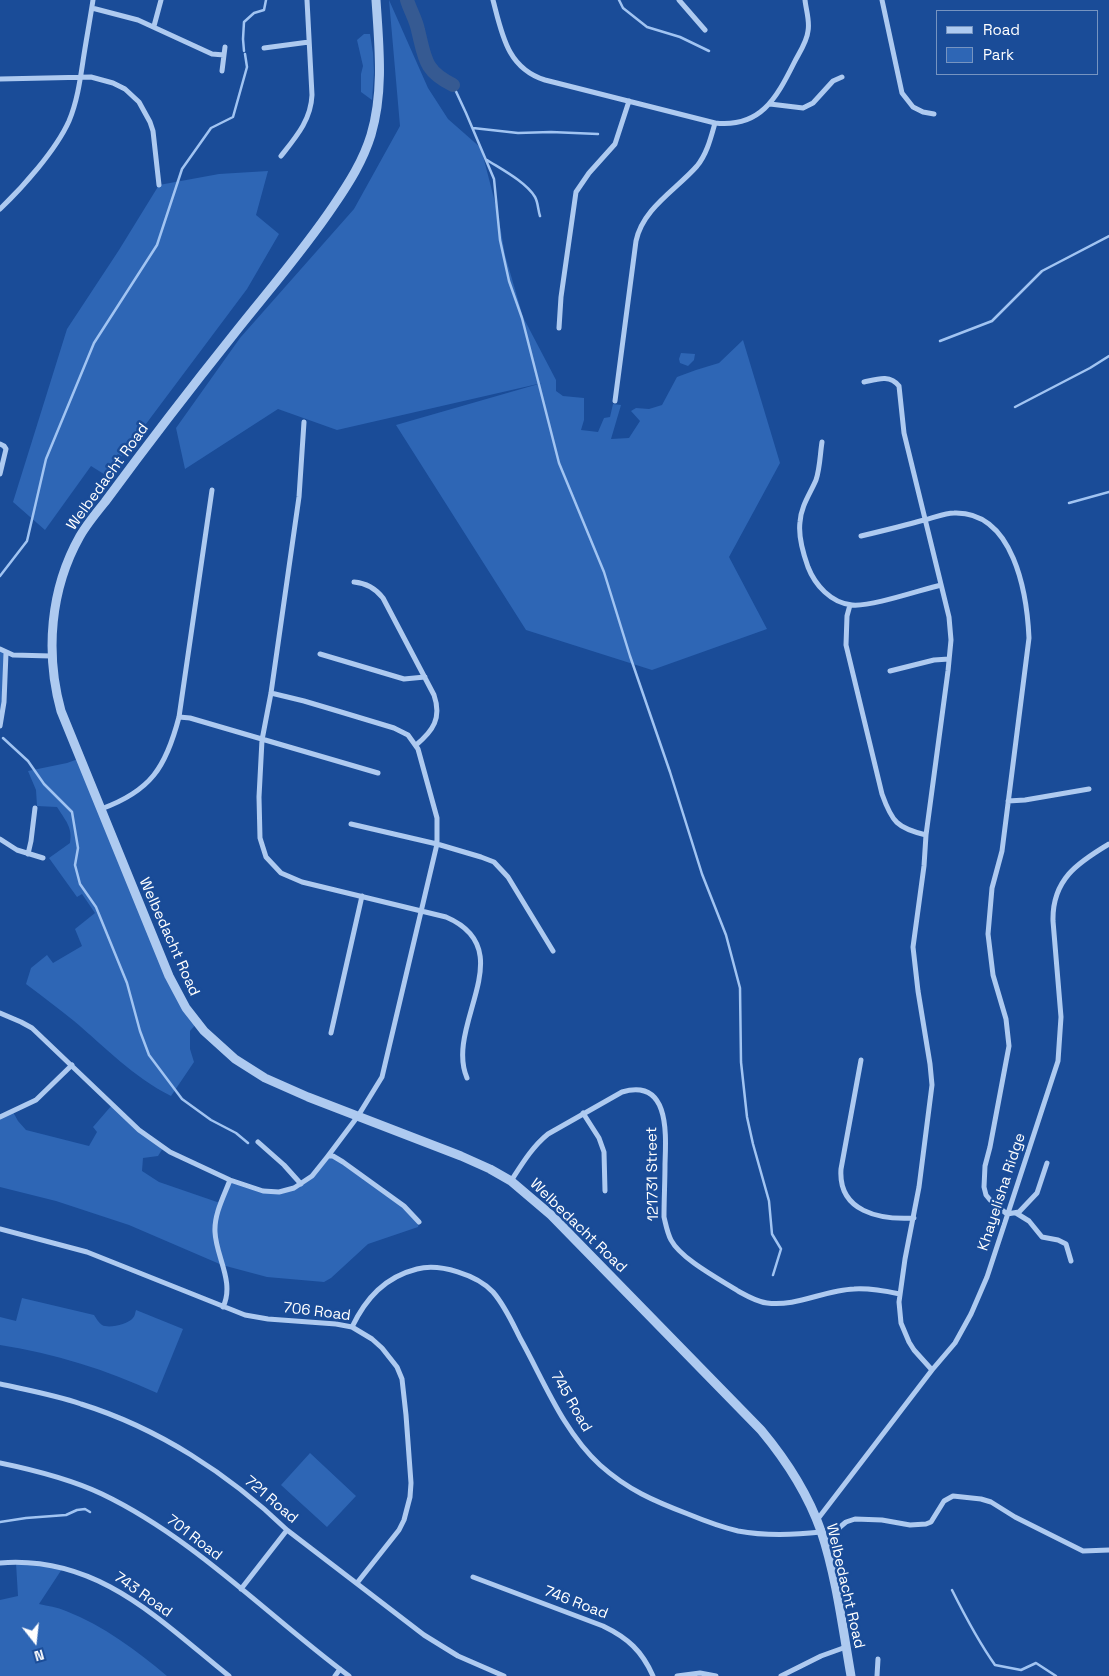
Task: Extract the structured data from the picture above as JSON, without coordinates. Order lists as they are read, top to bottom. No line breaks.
{"streets":{"street":["Welbedacht Road","121731 Street","Khayelisha Ridge","706 Road","745 Road","721 Road","701 Road","743 Road","746 Road"]},"crossings":[["Welbedacht Road","121731 Street"],["Welbedacht Road","Khayelisha Ridge"],["Welbedacht Road","745 Road"],["706 Road","745 Road"],["706 Road","721 Road"]],"legend":["Road","Park"],"north":"bottom"}
